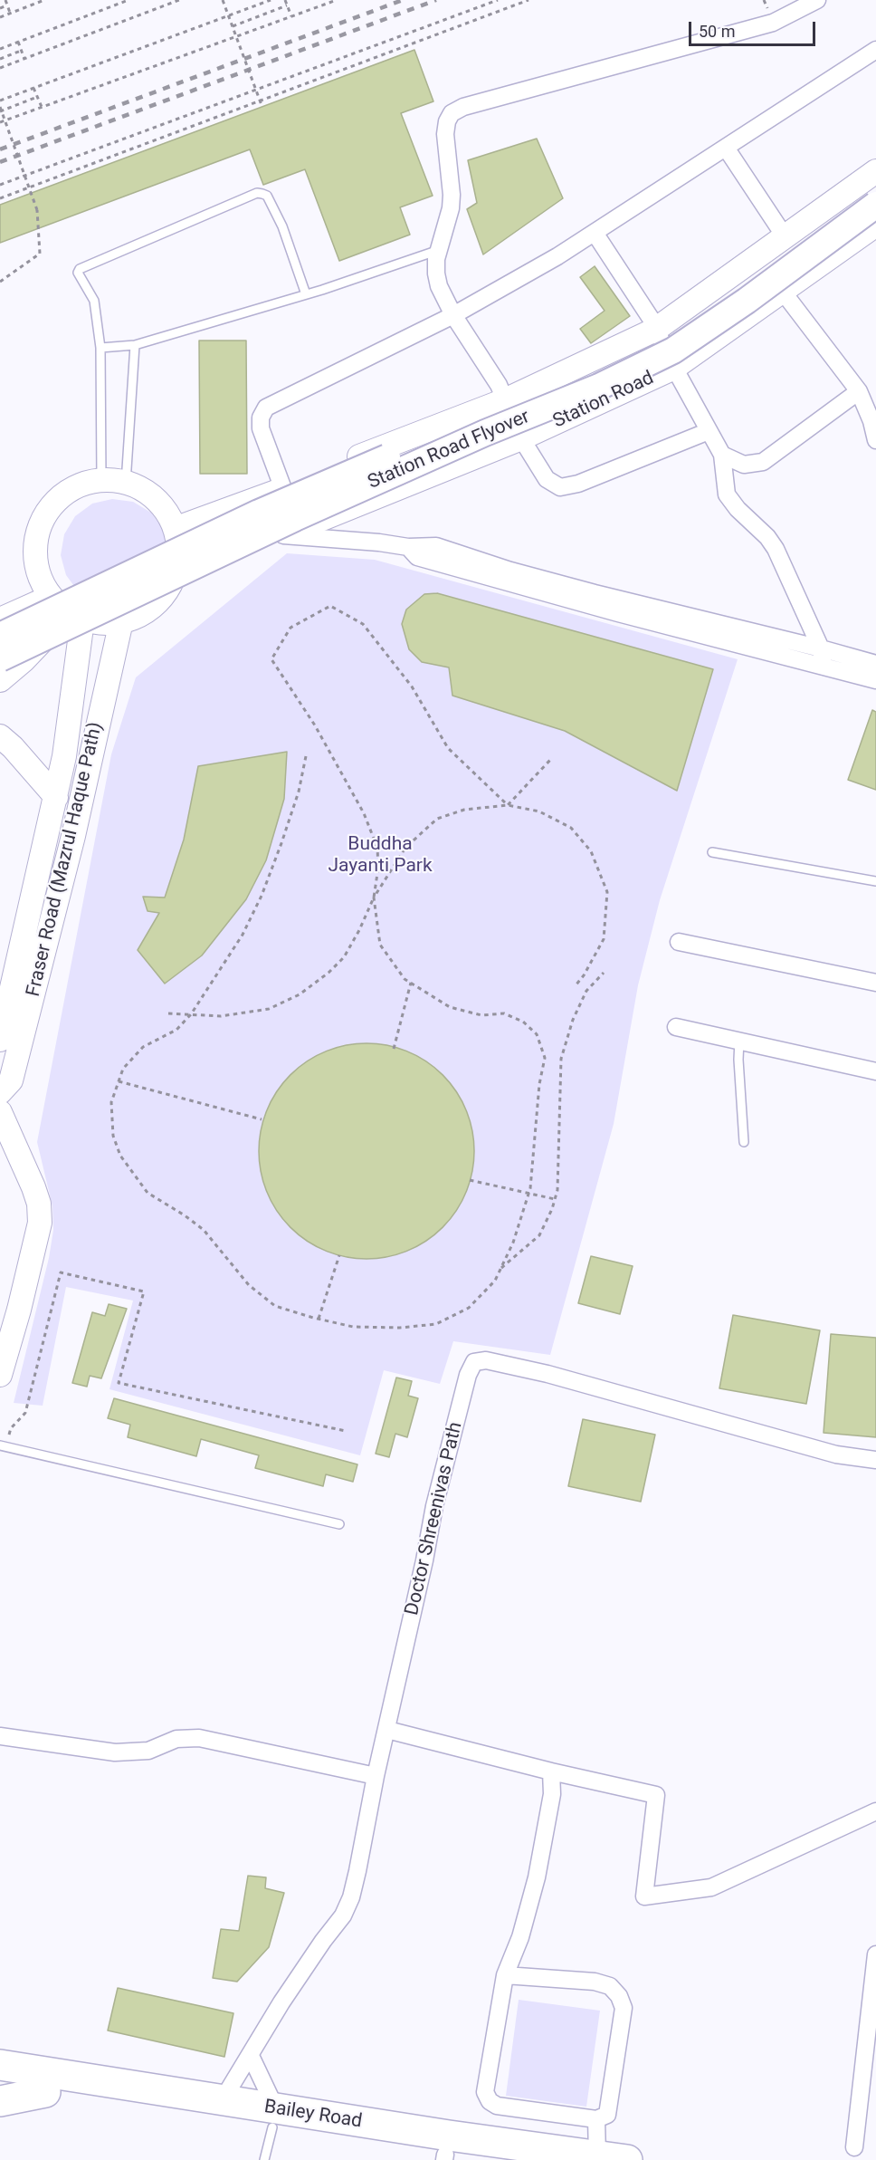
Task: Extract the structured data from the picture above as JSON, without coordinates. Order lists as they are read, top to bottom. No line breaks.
{"streets":{"highway":["Bailey Road"],"main road":["Station Road","Station Road Flyover","Fraser Road (Mazrul Haque Path)"],"street":["Doctor Shreenivas Path"]},"crossings":[["Station Road","Fraser Road (Mazrul Haque Path)"],["Doctor Shreenivas Path","Bailey Road"]],"parks":["Buddha Jayanti Park"],"scale_bar":"50 m"}
